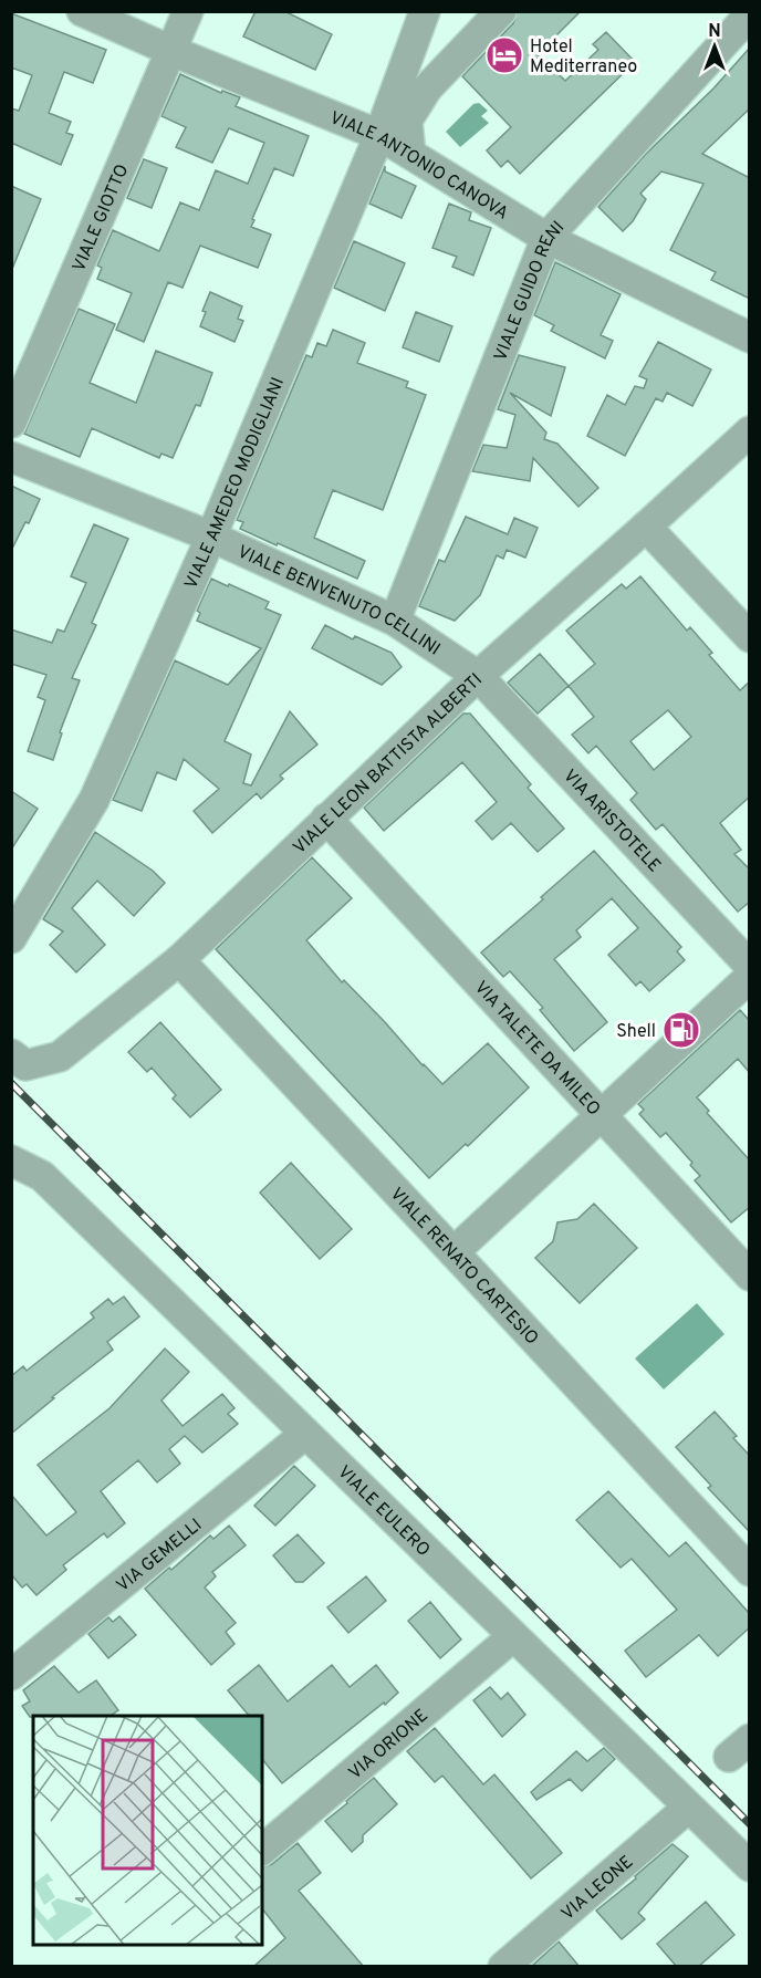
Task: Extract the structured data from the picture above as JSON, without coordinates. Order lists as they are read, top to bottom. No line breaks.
{"streets":{"street":["VIALE ANTONIO CANOVA","VIALE GIOTTO","VIALE GUIDO RENI","VIALE AMEDEO MODIGLIANI","VIALE BENVENUTO CELLINI","VIALE LEON BATTISTA ALBERTI","VIA ARISTOTELE","VIA TALETE DA MILEO","VIALE RENATO CARTESIO","VIALE EULERO","VIA GEMELLI","VIA ORIONE","VIA LEONE"]},"crossings":[["VIALE ANTONIO CANOVA","VIALE GIOTTO"],["VIALE ANTONIO CANOVA","VIALE GUIDO RENI"],["VIALE ANTONIO CANOVA","VIALE AMEDEO MODIGLIANI"],["VIALE GUIDO RENI","VIALE BENVENUTO CELLINI"],["VIALE AMEDEO MODIGLIANI","VIALE BENVENUTO CELLINI"],["VIALE BENVENUTO CELLINI","VIALE LEON BATTISTA ALBERTI"],["VIALE BENVENUTO CELLINI","VIA ARISTOTELE"],["VIALE LEON BATTISTA ALBERTI","VIA ARISTOTELE"],["VIALE LEON BATTISTA ALBERTI","VIA TALETE DA MILEO"],["VIALE LEON BATTISTA ALBERTI","VIALE RENATO CARTESIO"],["VIALE EULERO","VIA GEMELLI"],["VIALE EULERO","VIA ORIONE"],["VIALE EULERO","VIA LEONE"]],"places":{"hotel":["Hotel Mediterraneo"],"fuel station":["Shell"]},"north":"top"}
